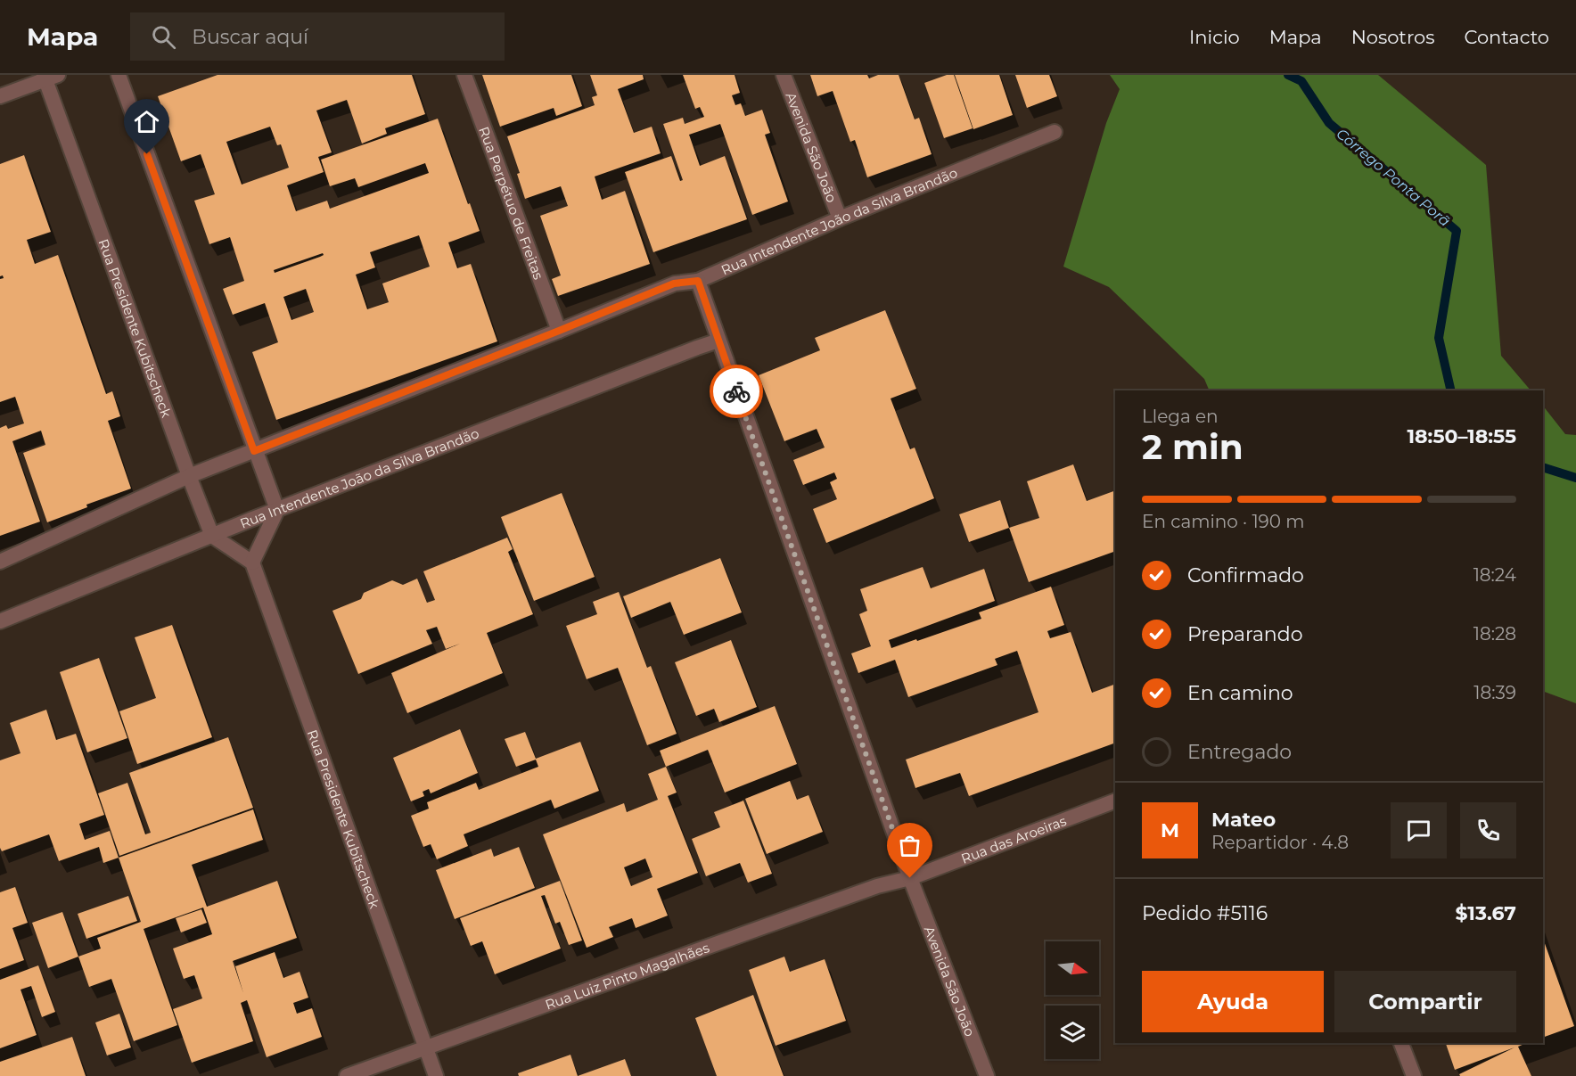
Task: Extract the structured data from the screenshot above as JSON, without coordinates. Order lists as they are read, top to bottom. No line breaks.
{"streets":{"street":["Avenida São João","Rua Perpétuo de Freitas","Rua Intendente João da Silva Brandão","Rua Presidente Kubitscheck","Rua das Aroeiras","Rua Luiz Pinto Magalhães"]},"crossings":[["Avenida São João","Rua Intendente João da Silva Brandão"],["Avenida São João","Rua das Aroeiras"],["Avenida São João","Rua Luiz Pinto Magalhães"],["Rua Perpétuo de Freitas","Rua Intendente João da Silva Brandão"],["Rua Intendente João da Silva Brandão","Rua Presidente Kubitscheck"],["Rua Presidente Kubitscheck","Rua Luiz Pinto Magalhães"],["Rua das Aroeiras","Rua Luiz Pinto Magalhães"]],"water":["Córrego Ponta Porã"],"north":"right","page":{"header":"Mapa","search":"Buscar aquí","nav":["Inicio","Mapa","Nosotros","Contacto"],"heading":["2 min","Llega en","18:50–18:55"],"panel":["Mateo","Repartidor · 4.8","Pedido #5116","$13.67"],"bar":"En camino · 190 m","list":[["Confirmado","18:24"],["Preparando","18:28"],["En camino","18:39"],"Entregado"],"round":"M","buttons":["Ayuda","Compartir"]}}
